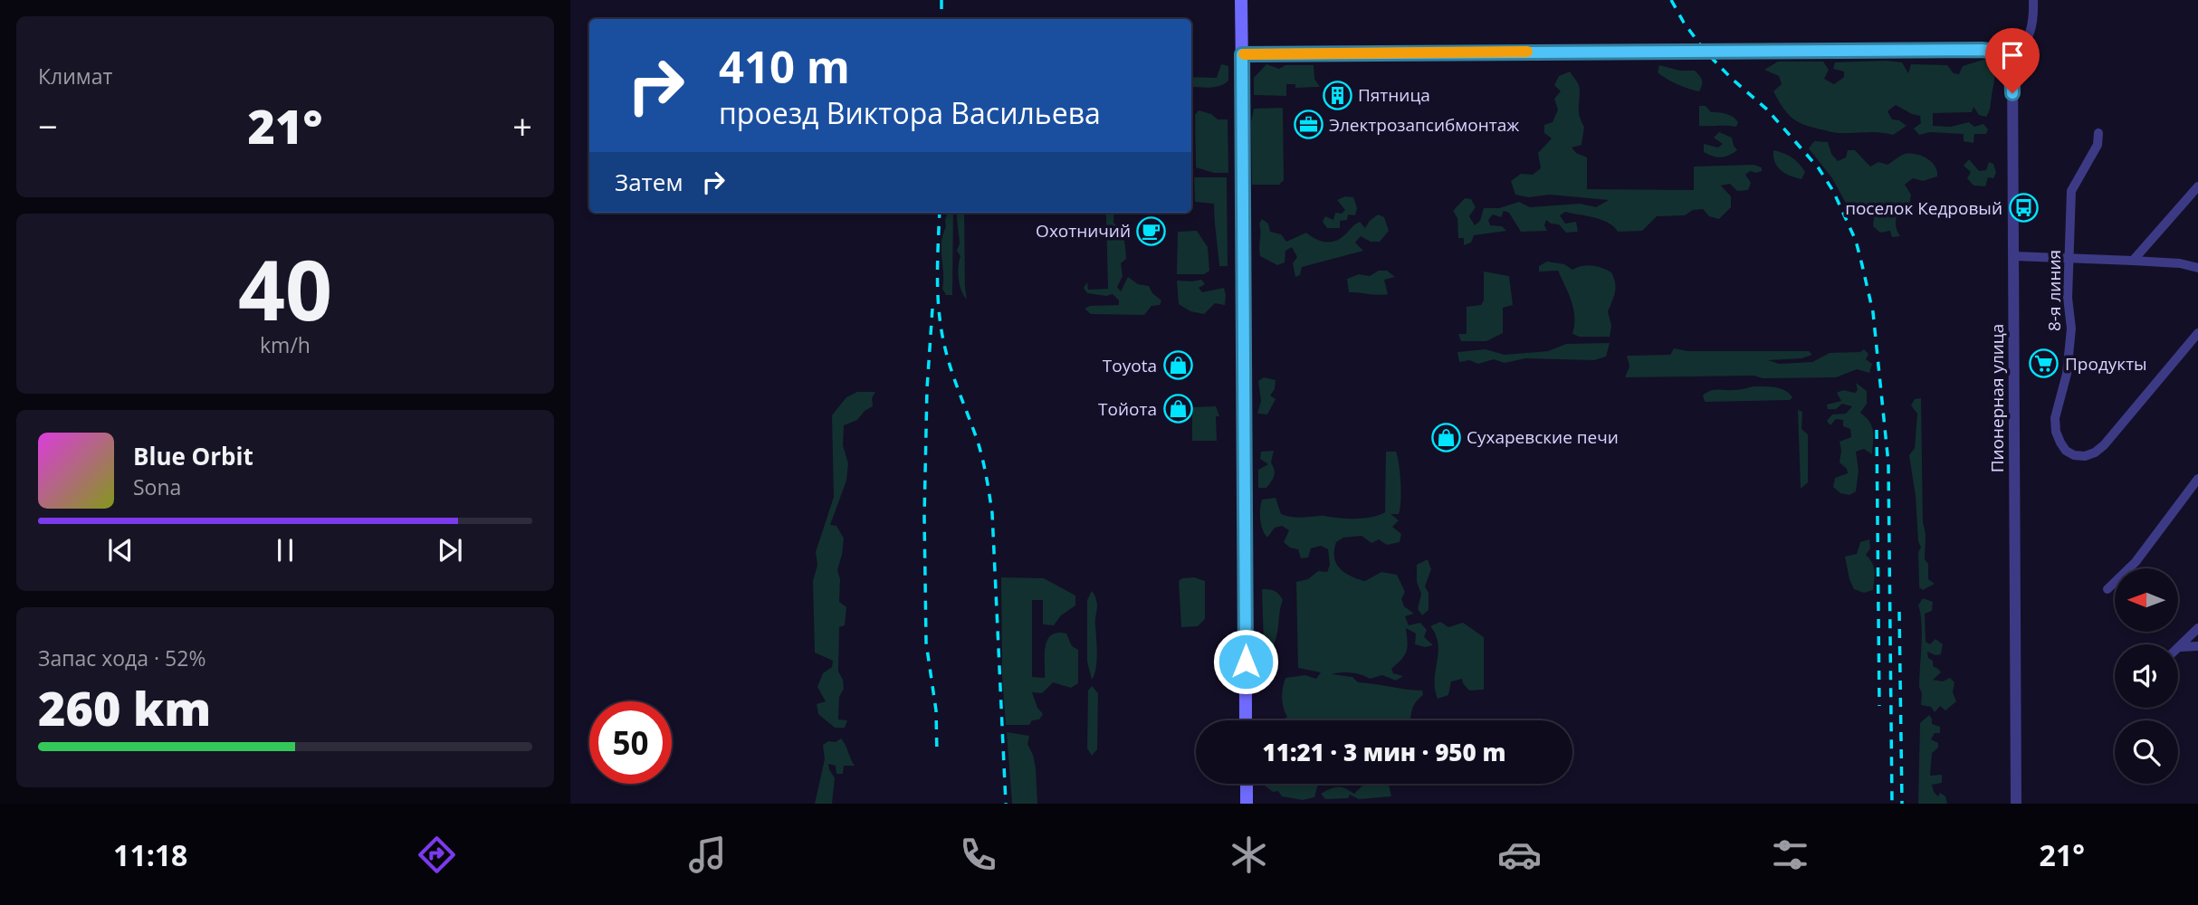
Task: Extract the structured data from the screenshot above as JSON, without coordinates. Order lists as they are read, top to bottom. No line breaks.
{"streets":{"street":["8-я линия","Пионерная улица"]},"places":{"building":["Пятница"],"office":["Электрозапсибмонтаж"],"bus stop":["поселок Кедровый"],"cafe":["Охотничий"],"supermarket":["Продукты"],"shop":["Toyota","Тойота","Сухаревские печи"]},"north":"left","page":{"tile":["Климат",["40","km/h"],["Запас хода · 52%","260 km"]],"turn":["410 m","проезд Виктора Васильева"],"heat":["−","21°","+"],"then":"Затем","song":["Blue Orbit","Sona"],"limit":"50","trip":"11:21 · 3 мин · 950 m","tabs":["11:18","21°"]}}
